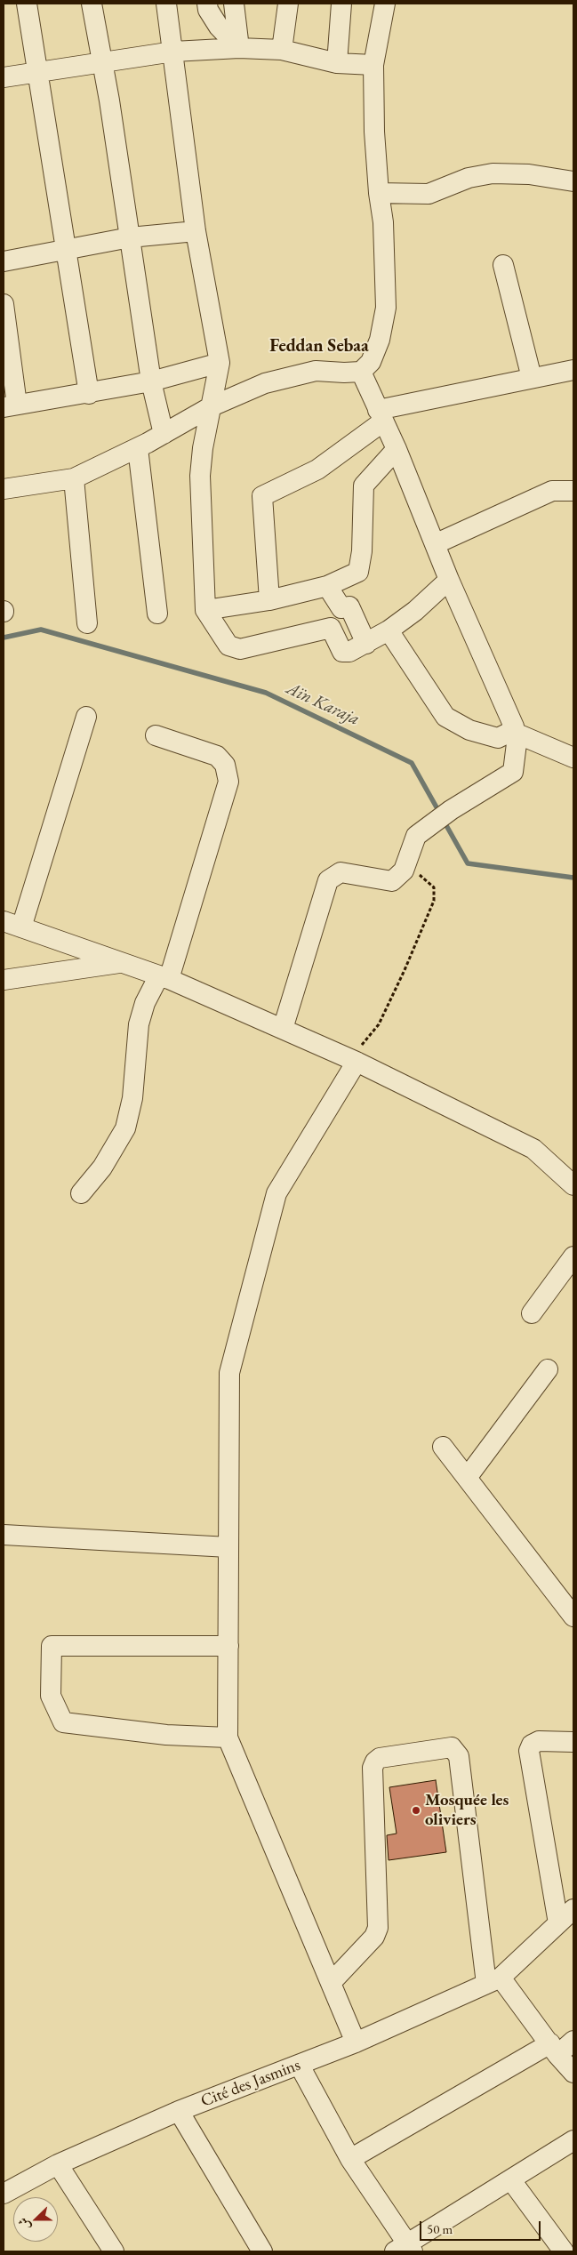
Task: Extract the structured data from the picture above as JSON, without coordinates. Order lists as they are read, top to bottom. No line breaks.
{"streets":{"street":["Cité des Jasmins"]},"districts":["Feddan Sebaa"],"water":["Aïn Karaja"],"places":["Mosquée les oliviers"],"scale_bar":"50 m","north":"left"}
